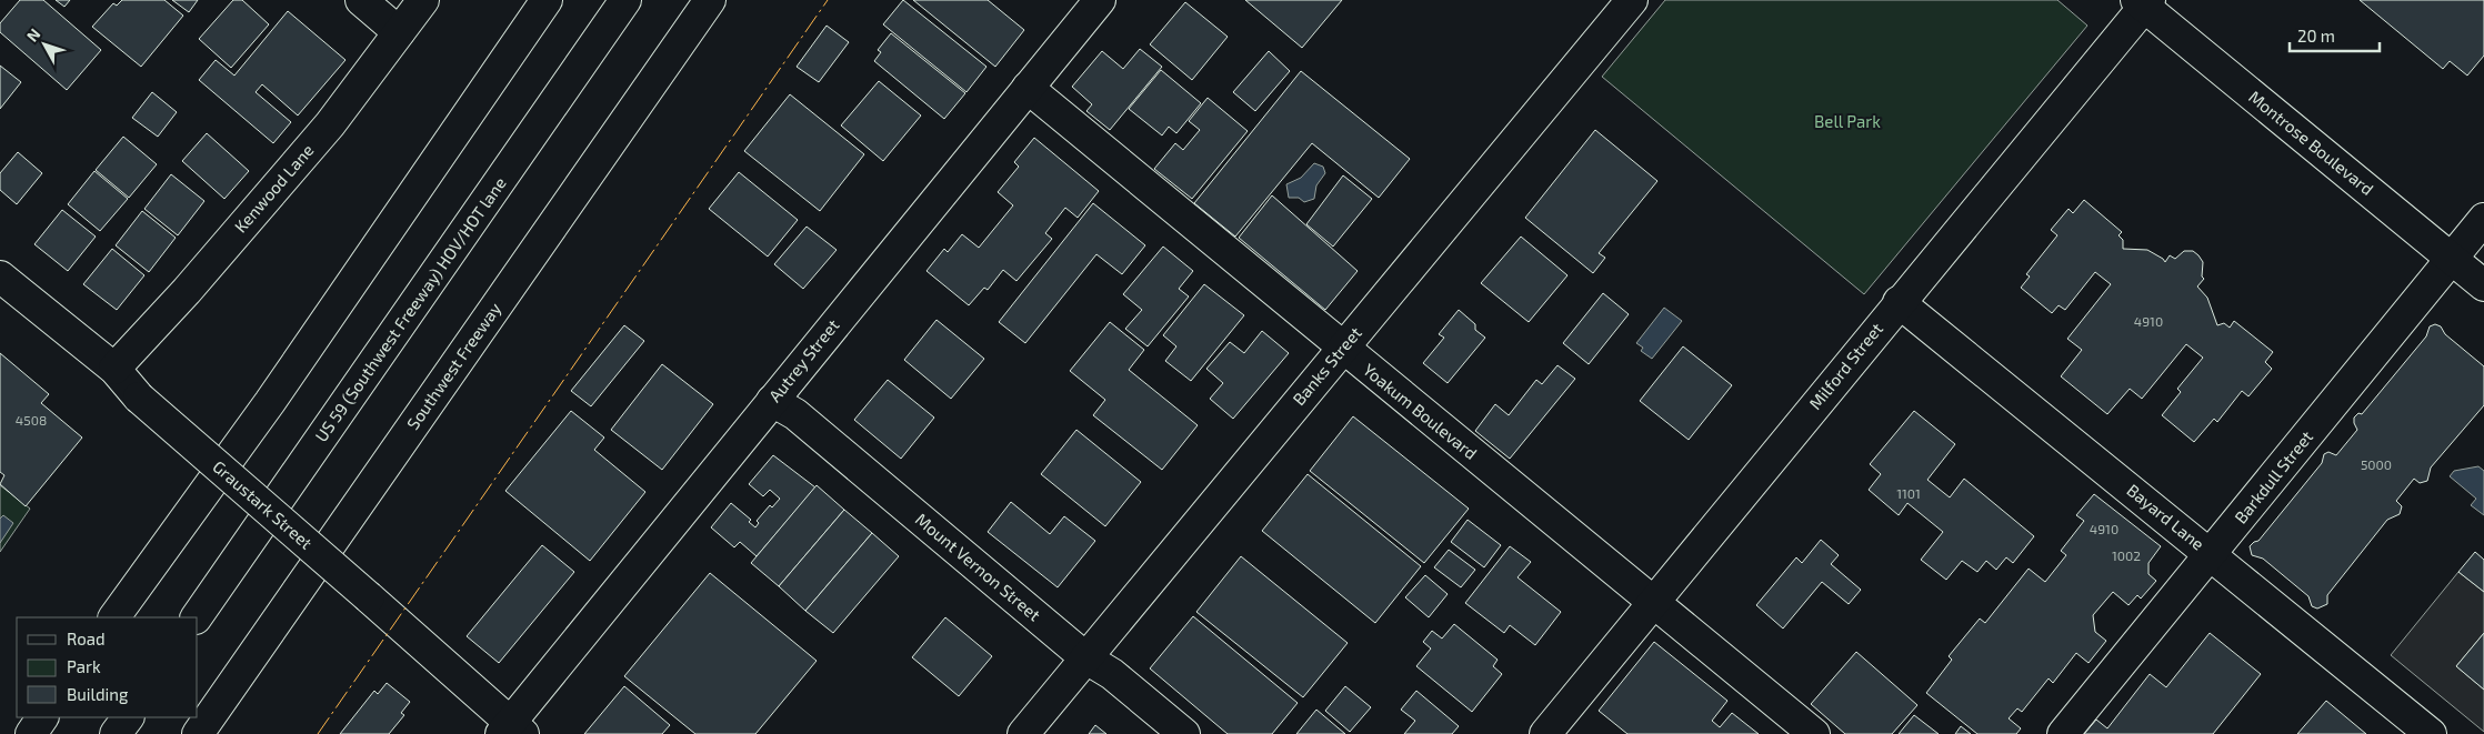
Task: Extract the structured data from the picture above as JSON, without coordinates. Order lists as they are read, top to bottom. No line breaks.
{"streets":{"main road":["Montrose Boulevard","Kenwood Lane","US 59 (Southwest Freeway) HOV/HOT lane","Autrey Street","Southwest Freeway","Banks Street","Milford Street","Yoakum Boulevard","Barkdull Street","Graustark Street","Bayard Lane","Mount Vernon Street"]},"crossings":[["Montrose Boulevard","Milford Street"],["Montrose Boulevard","Barkdull Street"],["Kenwood Lane","Graustark Street"],["Autrey Street","Yoakum Boulevard"],["Autrey Street","Graustark Street"],["Autrey Street","Mount Vernon Street"],["Banks Street","Yoakum Boulevard"],["Banks Street","Mount Vernon Street"],["Milford Street","Yoakum Boulevard"],["Milford Street","Bayard Lane"],["Barkdull Street","Bayard Lane"]],"parks":["Bell Park"],"house_numbers":["4910","4508","5000","1101","4910","1002"],"legend":["Road","Park","Building"],"scale_bar":"20 m","north":"top left"}
